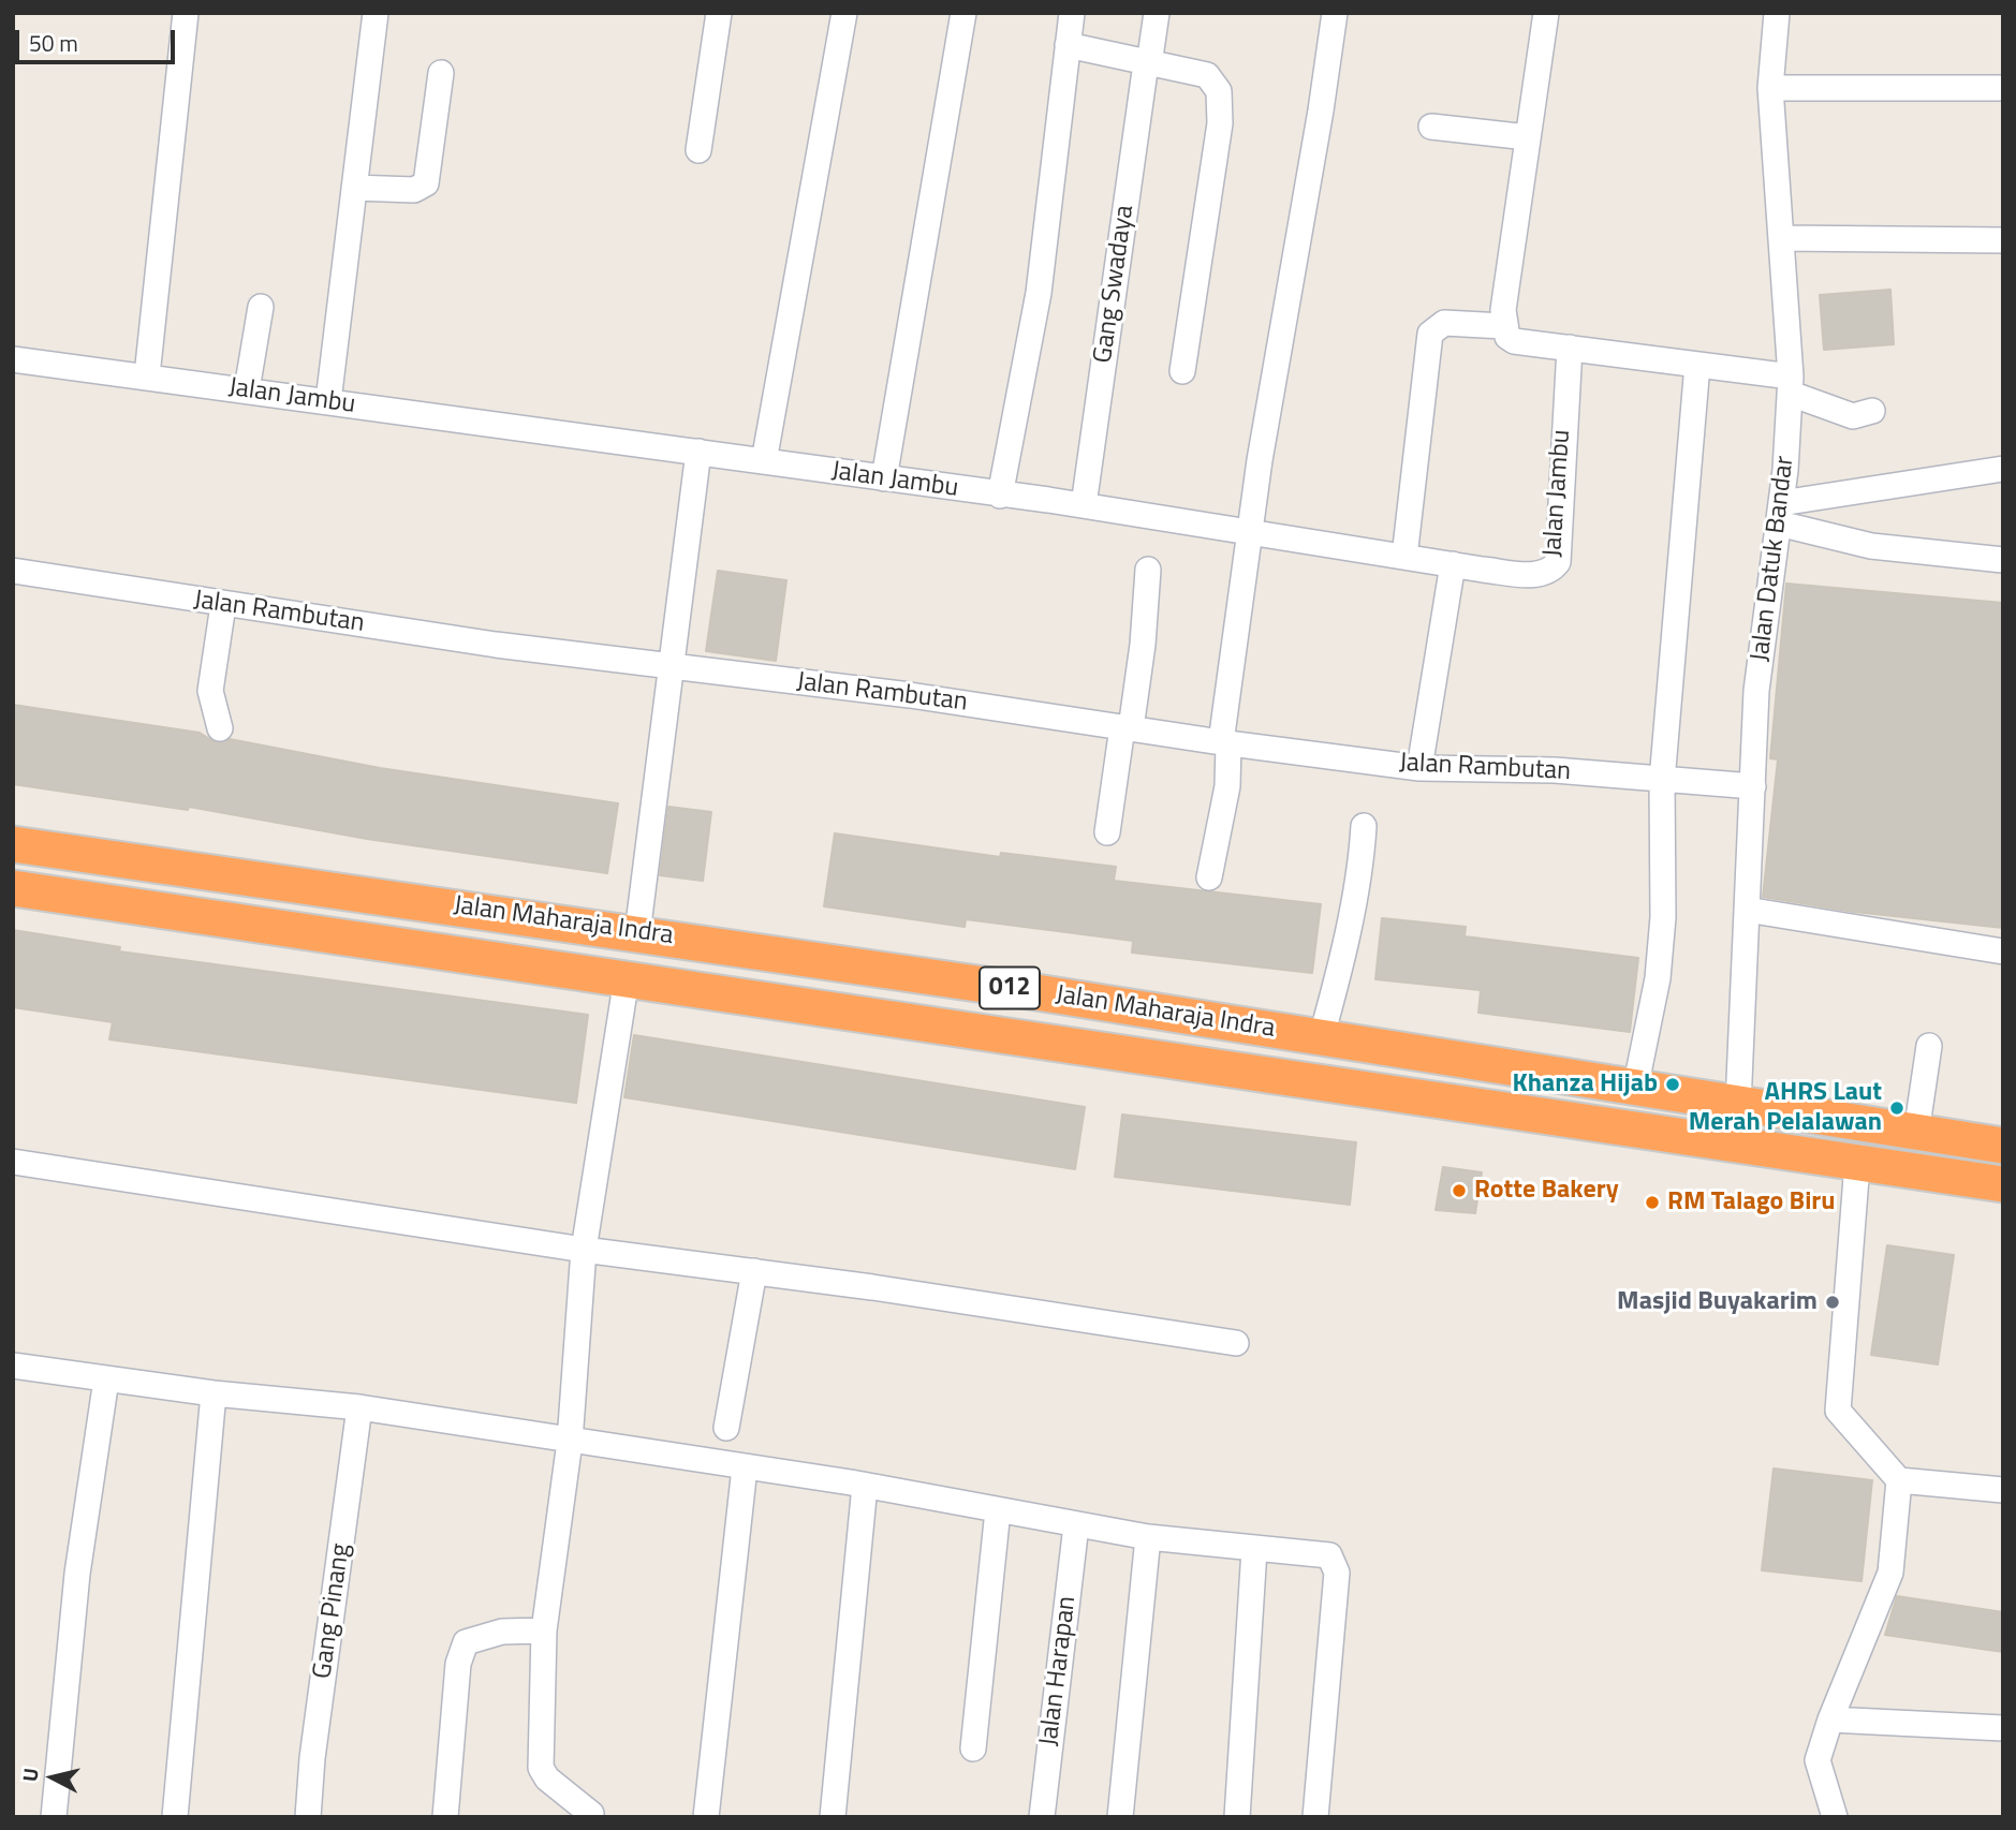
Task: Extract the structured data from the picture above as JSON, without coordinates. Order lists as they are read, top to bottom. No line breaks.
{"streets":{"highway":["Jalan Maharaja Indra","012"],"street":["Gang Swadaya","Jalan Jambu","Jalan Datuk Bandar","Jalan Rambutan","Gang Pinang","Jalan Harapan"]},"crossings":[["Gang Swadaya","Jalan Jambu"],["Jalan Datuk Bandar","Jalan Rambutan"],["Jalan Datuk Bandar","Jalan Maharaja Indra"]],"places":["Khanza Hijab","AHRS Laut Merah Pelalawan","Rotte Bakery","RM Talago Biru","Masjid Buyakarim"],"scale_bar":"50 m","north":"left"}
